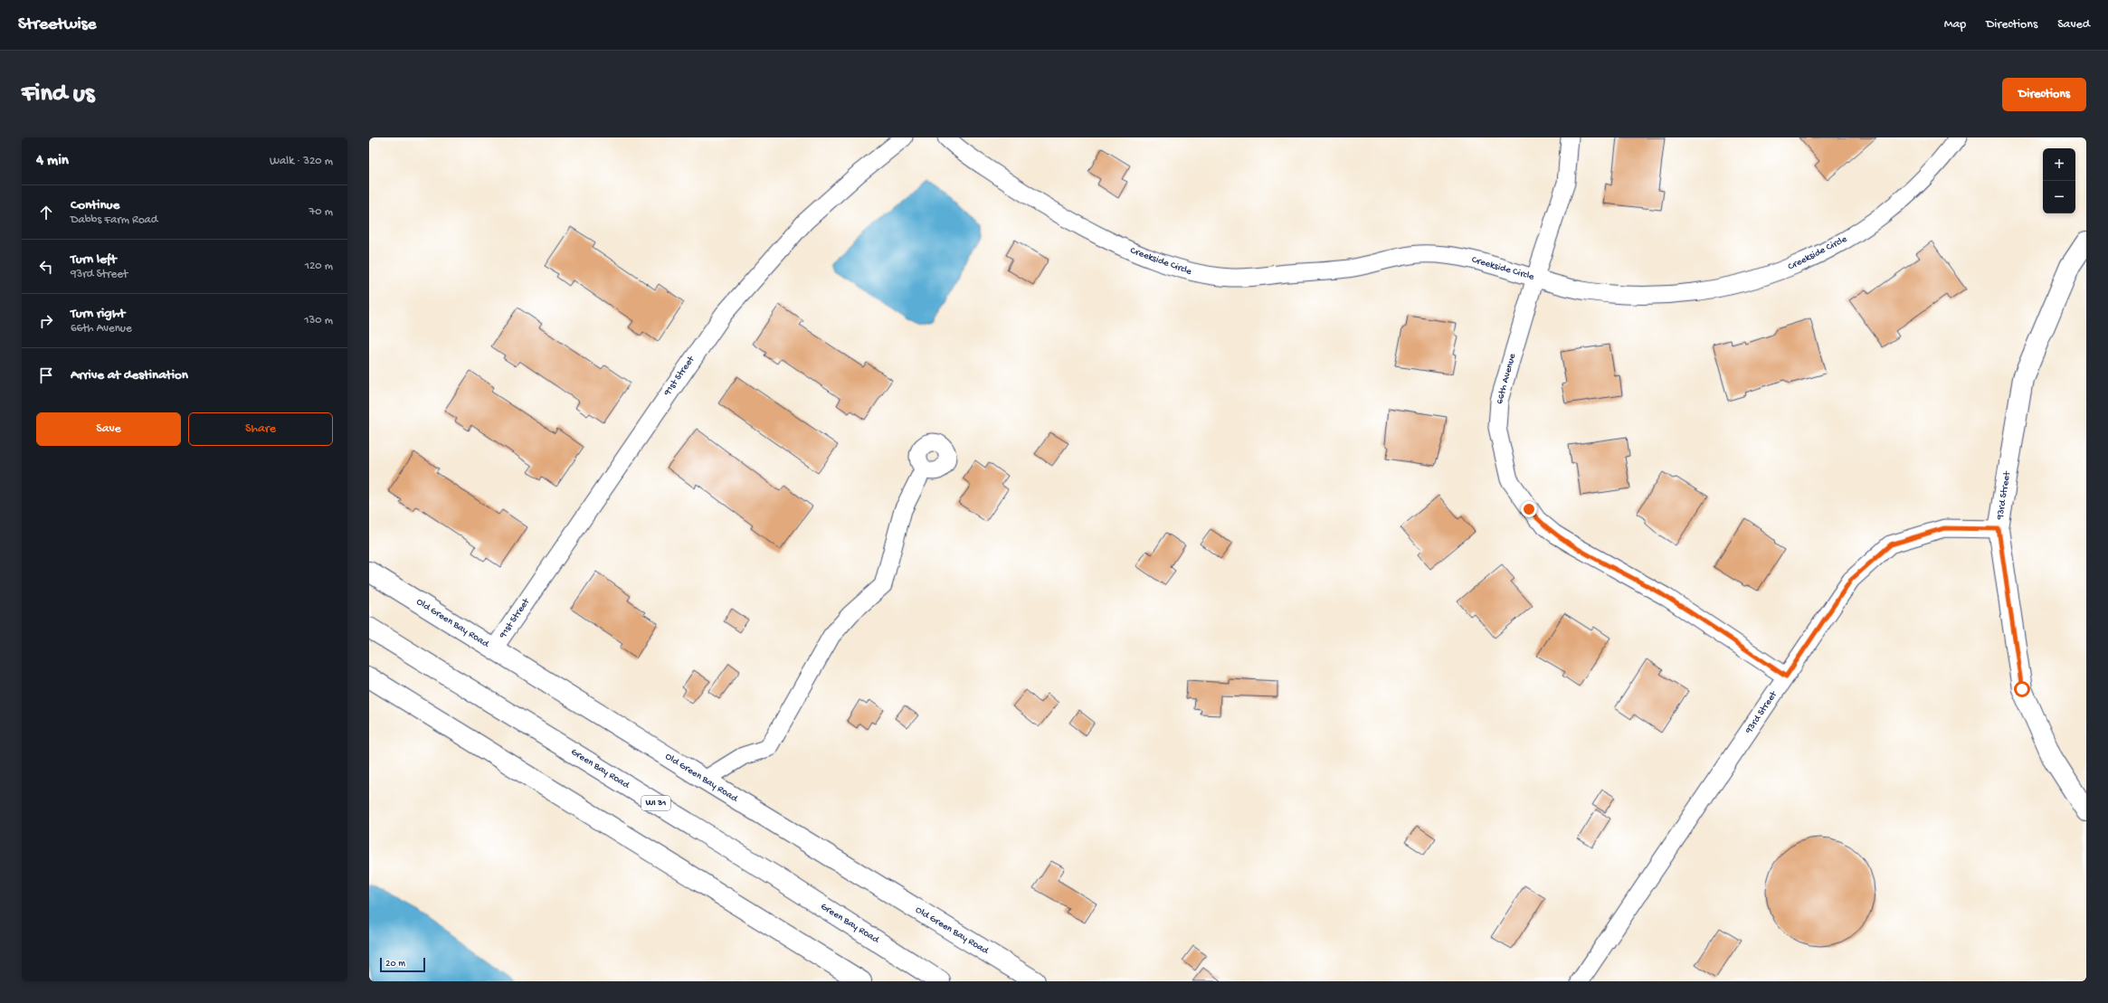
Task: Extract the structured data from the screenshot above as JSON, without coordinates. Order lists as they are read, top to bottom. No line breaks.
{"streets":{"street":["Creekside Circle","91st Street","66th Avenue","93rd Street","Old Green Bay Road","Green Bay Road","WI 31"]},"crossings":[["Creekside Circle","66th Avenue"],["91st Street","Old Green Bay Road"],["66th Avenue","93rd Street"]],"scale_bar":"20 m","page":{"header":"Streetwise","nav":["Map","Directions","Saved"],"buttons":["Directions",["Save","Share"]],"title":"Find us","heading":["4 min","Walk · 320 m"],"map_buttons":["+","−"],"list":[["Continue","Dabbs Farm Road","70 m"],["Turn left","93rd Street","120 m"],["Turn right","66th Avenue","130 m"],"Arrive at destination"],"scale":"20 m"}}
